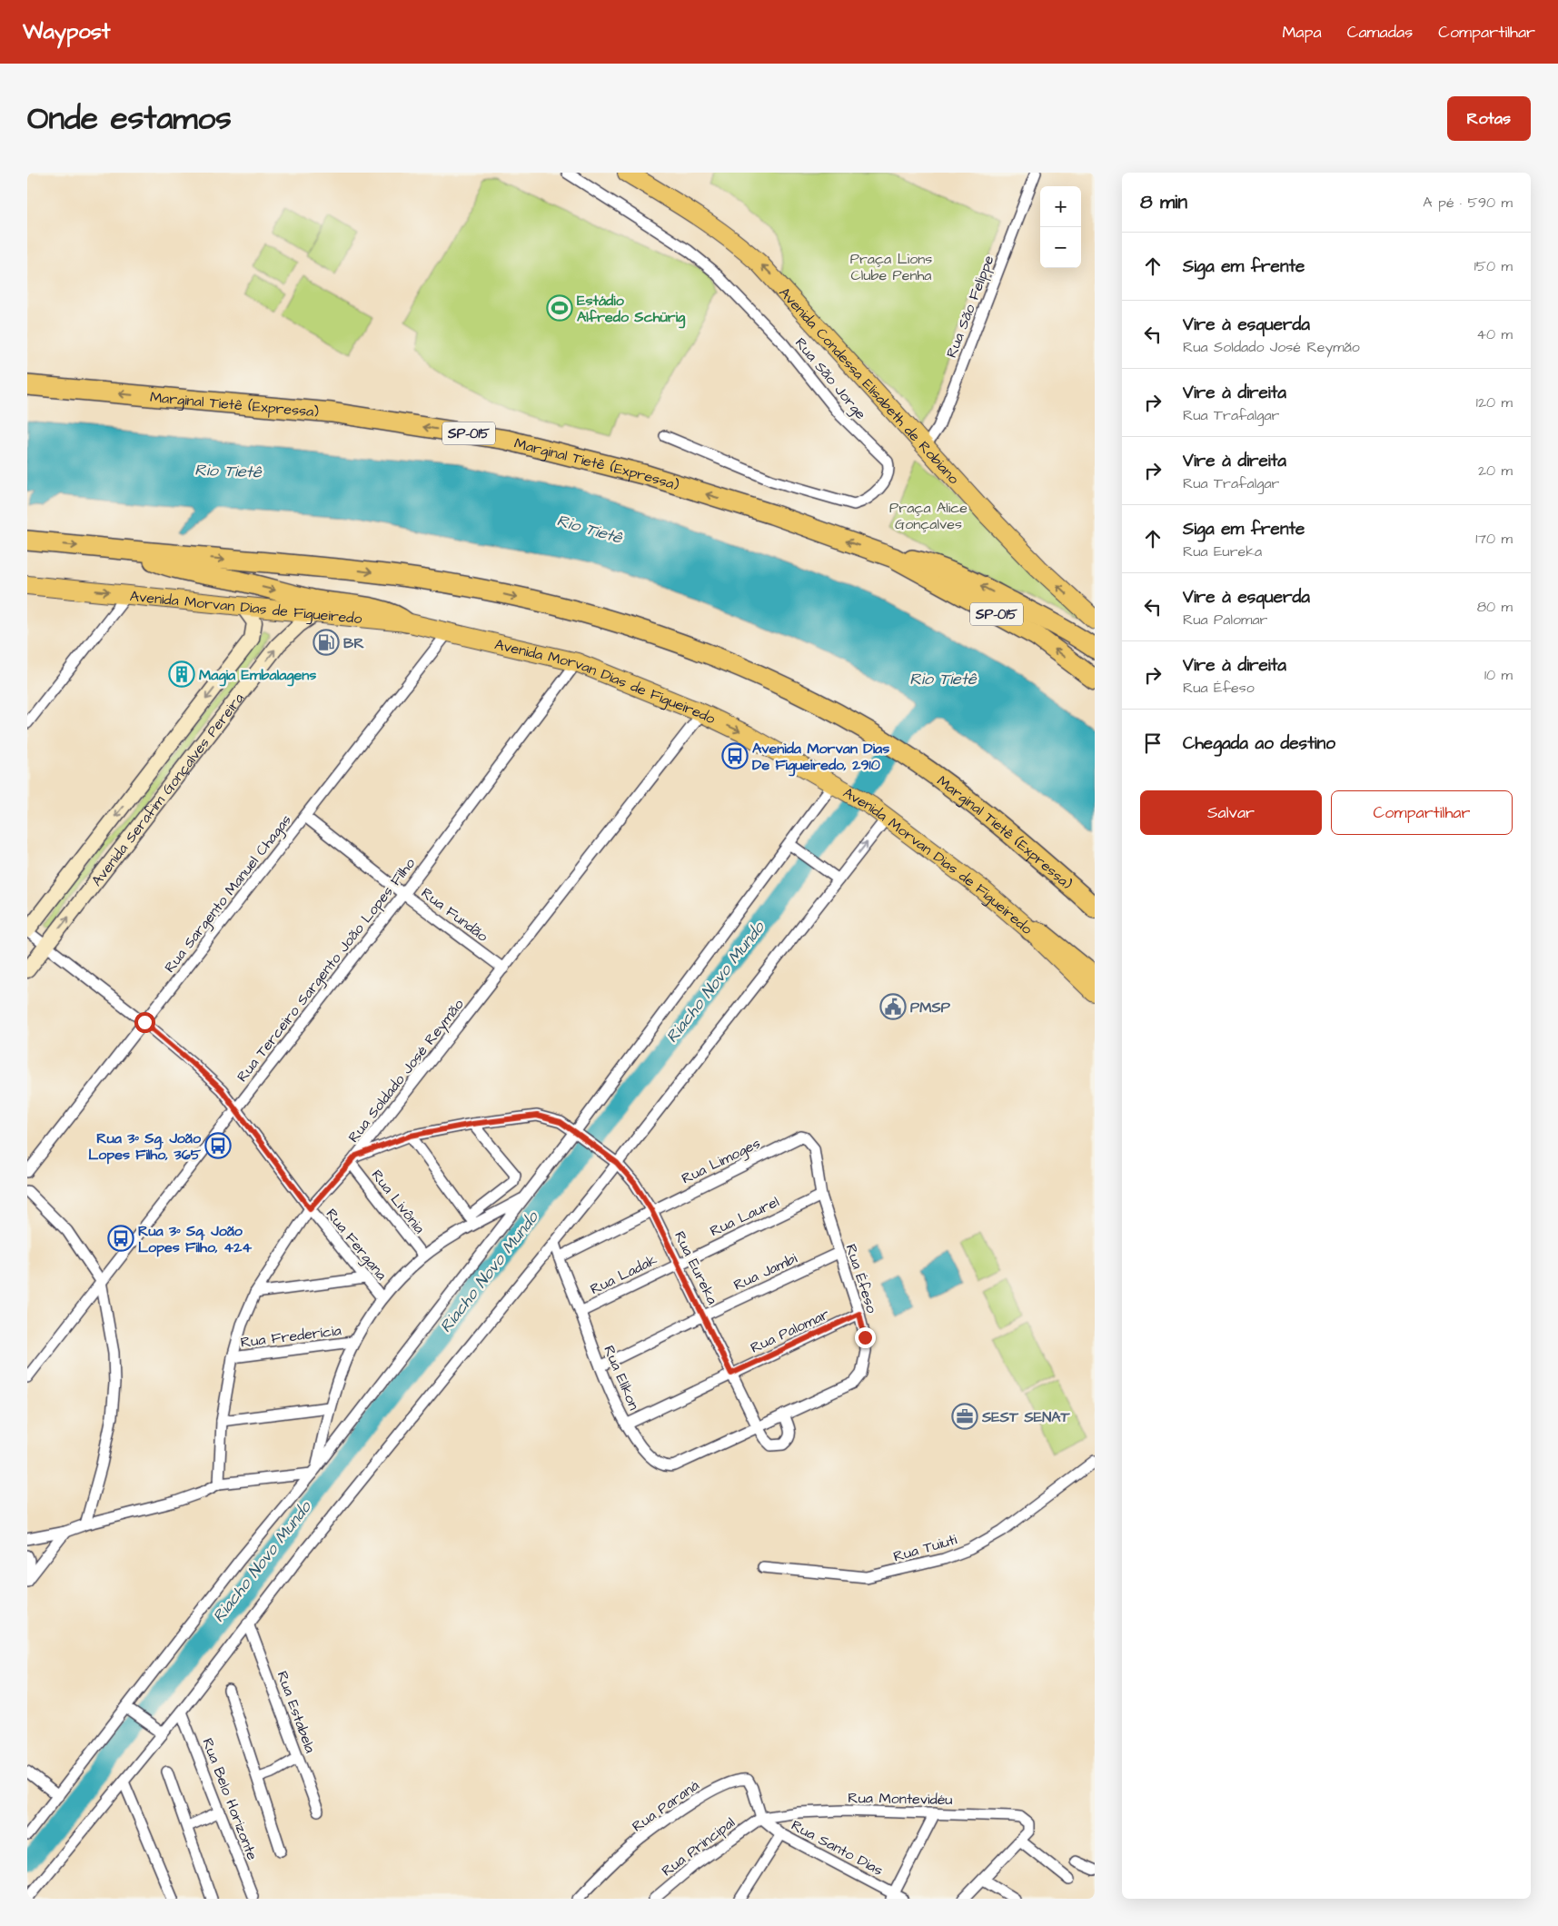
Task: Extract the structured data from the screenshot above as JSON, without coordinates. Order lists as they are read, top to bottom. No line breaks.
{"streets":{"highway":["Avenida Condessa Elisabeth de Robiano","Marginal Tietê (Expressa)","SP-015","Avenida Morvan Dias de Figueiredo"],"main road":["Avenida Serafim Gonçalves Pereira"],"street":["Rua São Felippe","Rua São Jorge","Rua Sargento Manuel Chagas","Rua Fundão","Rua Terceiro Sargento João Lopes Filho","Rua Soldado José Reymão","Rua Limoges","Rua Livônia","Rua Laurel","Rua Fergana","Rua Eureka","Rua Jambi","Rua Ladak","Rua Éfeso","Rua Palomar","Rua Frederícia","Rua Elikon","Rua Tuiuti","Rua Estabela","Rua Montevidéu","Rua Belo Horizonte","Rua Paraná","Rua Principal","Rua Santo Dias"]},"crossings":[["Rua São Felippe","Avenida Condessa Elisabeth de Robiano"],["Avenida Morvan Dias de Figueiredo","Avenida Serafim Gonçalves Pereira"],["Avenida Morvan Dias de Figueiredo","Rua Sargento Manuel Chagas"],["Avenida Morvan Dias de Figueiredo","Rua Terceiro Sargento João Lopes Filho"],["Avenida Morvan Dias de Figueiredo","Rua Soldado José Reymão"],["Avenida Serafim Gonçalves Pereira","Rua Fergana"],["Rua Sargento Manuel Chagas","Rua Fundão"],["Rua Sargento Manuel Chagas","Rua Fergana"],["Rua Fundão","Rua Terceiro Sargento João Lopes Filho"],["Rua Fundão","Rua Soldado José Reymão"],["Rua Terceiro Sargento João Lopes Filho","Rua Fergana"],["Rua Soldado José Reymão","Rua Livônia"],["Rua Soldado José Reymão","Rua Fergana"],["Rua Soldado José Reymão","Rua Eureka"],["Rua Soldado José Reymão","Rua Frederícia"],["Rua Limoges","Rua Eureka"],["Rua Limoges","Rua Éfeso"],["Rua Limoges","Rua Elikon"],["Rua Livônia","Rua Eureka"],["Rua Laurel","Rua Eureka"],["Rua Laurel","Rua Ladak"],["Rua Laurel","Rua Éfeso"],["Rua Eureka","Rua Jambi"],["Rua Eureka","Rua Ladak"],["Rua Eureka","Rua Éfeso"],["Rua Eureka","Rua Palomar"],["Rua Eureka","Rua Elikon"],["Rua Jambi","Rua Éfeso"],["Rua Jambi","Rua Elikon"],["Rua Ladak","Rua Elikon"],["Rua Éfeso","Rua Palomar"],["Rua Éfeso","Rua Elikon"],["Rua Palomar","Rua Elikon"],["Rua Montevidéu","Rua Paraná"],["Rua Montevidéu","Rua Principal"],["Rua Montevidéu","Rua Santo Dias"],["Rua Paraná","Rua Principal"],["Rua Paraná","Rua Santo Dias"],["Rua Principal","Rua Santo Dias"]],"water":["Rio Tietê","Riacho Novo Mundo"],"parks":["Praça Lions Clube Penha","Praça Alice Gonçalves"],"places":{"sports":["Estádio Alfredo Schürig"],"fuel station":["BR"],"building":["Magia Embalagens"],"bus stop":["Avenida Morvan Dias De Figueiredo, 2910","Rua 3º Sg. João Lopes Filho, 365","Rua 3º Sg. João Lopes Filho, 424"],"public building":["PMSP"],"office":["SEST SENAT"]},"page":{"header":"Waypost","nav":["Mapa","Camadas","Compartilhar"],"title":"Onde estamos","buttons":["Rotas",["Salvar","Compartilhar"]],"heading":["8 min","A pé · 590 m"],"map_buttons":["+","−"],"list":[["Siga em frente","150 m"],["Vire à esquerda","Rua Soldado José Reymão","40 m"],["Vire à direita","Rua Trafalgar","120 m"],["Vire à direita","Rua Trafalgar","20 m"],["Siga em frente","Rua Eureka","170 m"],["Vire à esquerda","Rua Palomar","80 m"],["Vire à direita","Rua Éfeso","10 m"],"Chegada ao destino"]}}
